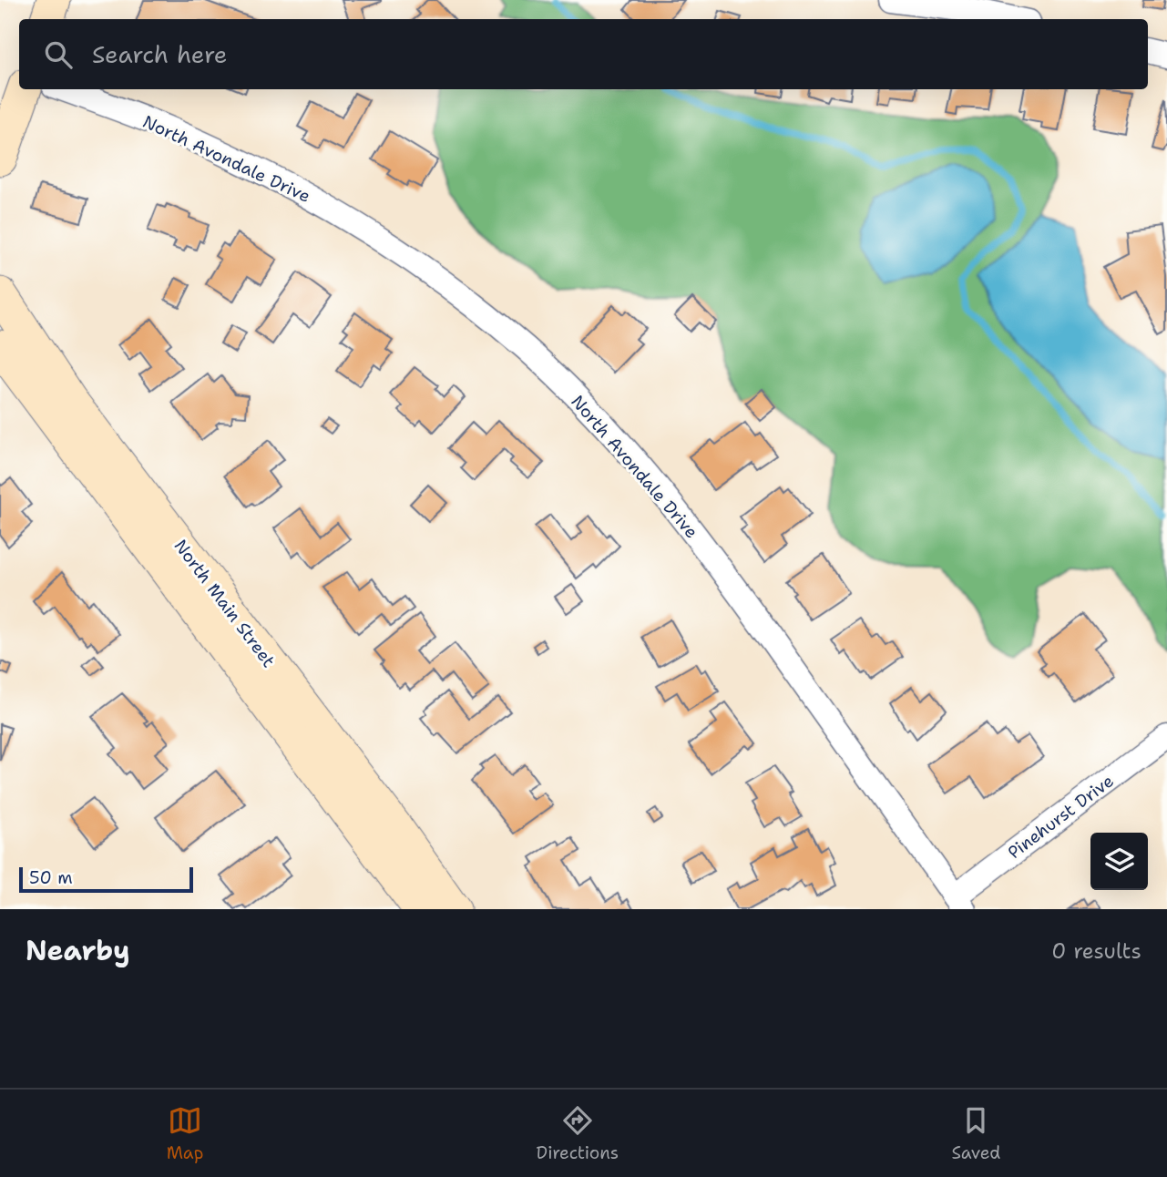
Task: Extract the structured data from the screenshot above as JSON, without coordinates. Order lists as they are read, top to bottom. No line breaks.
{"streets":{"street":["North Avondale Drive","North Main Street","Pinehurst Drive"]},"crossings":[["North Avondale Drive","Pinehurst Drive"]],"scale_bar":"50 m","page":{"search":"Search here","scale":"50 m","heading":["Nearby","0 results"],"nav":["Map","Directions","Saved"]}}
